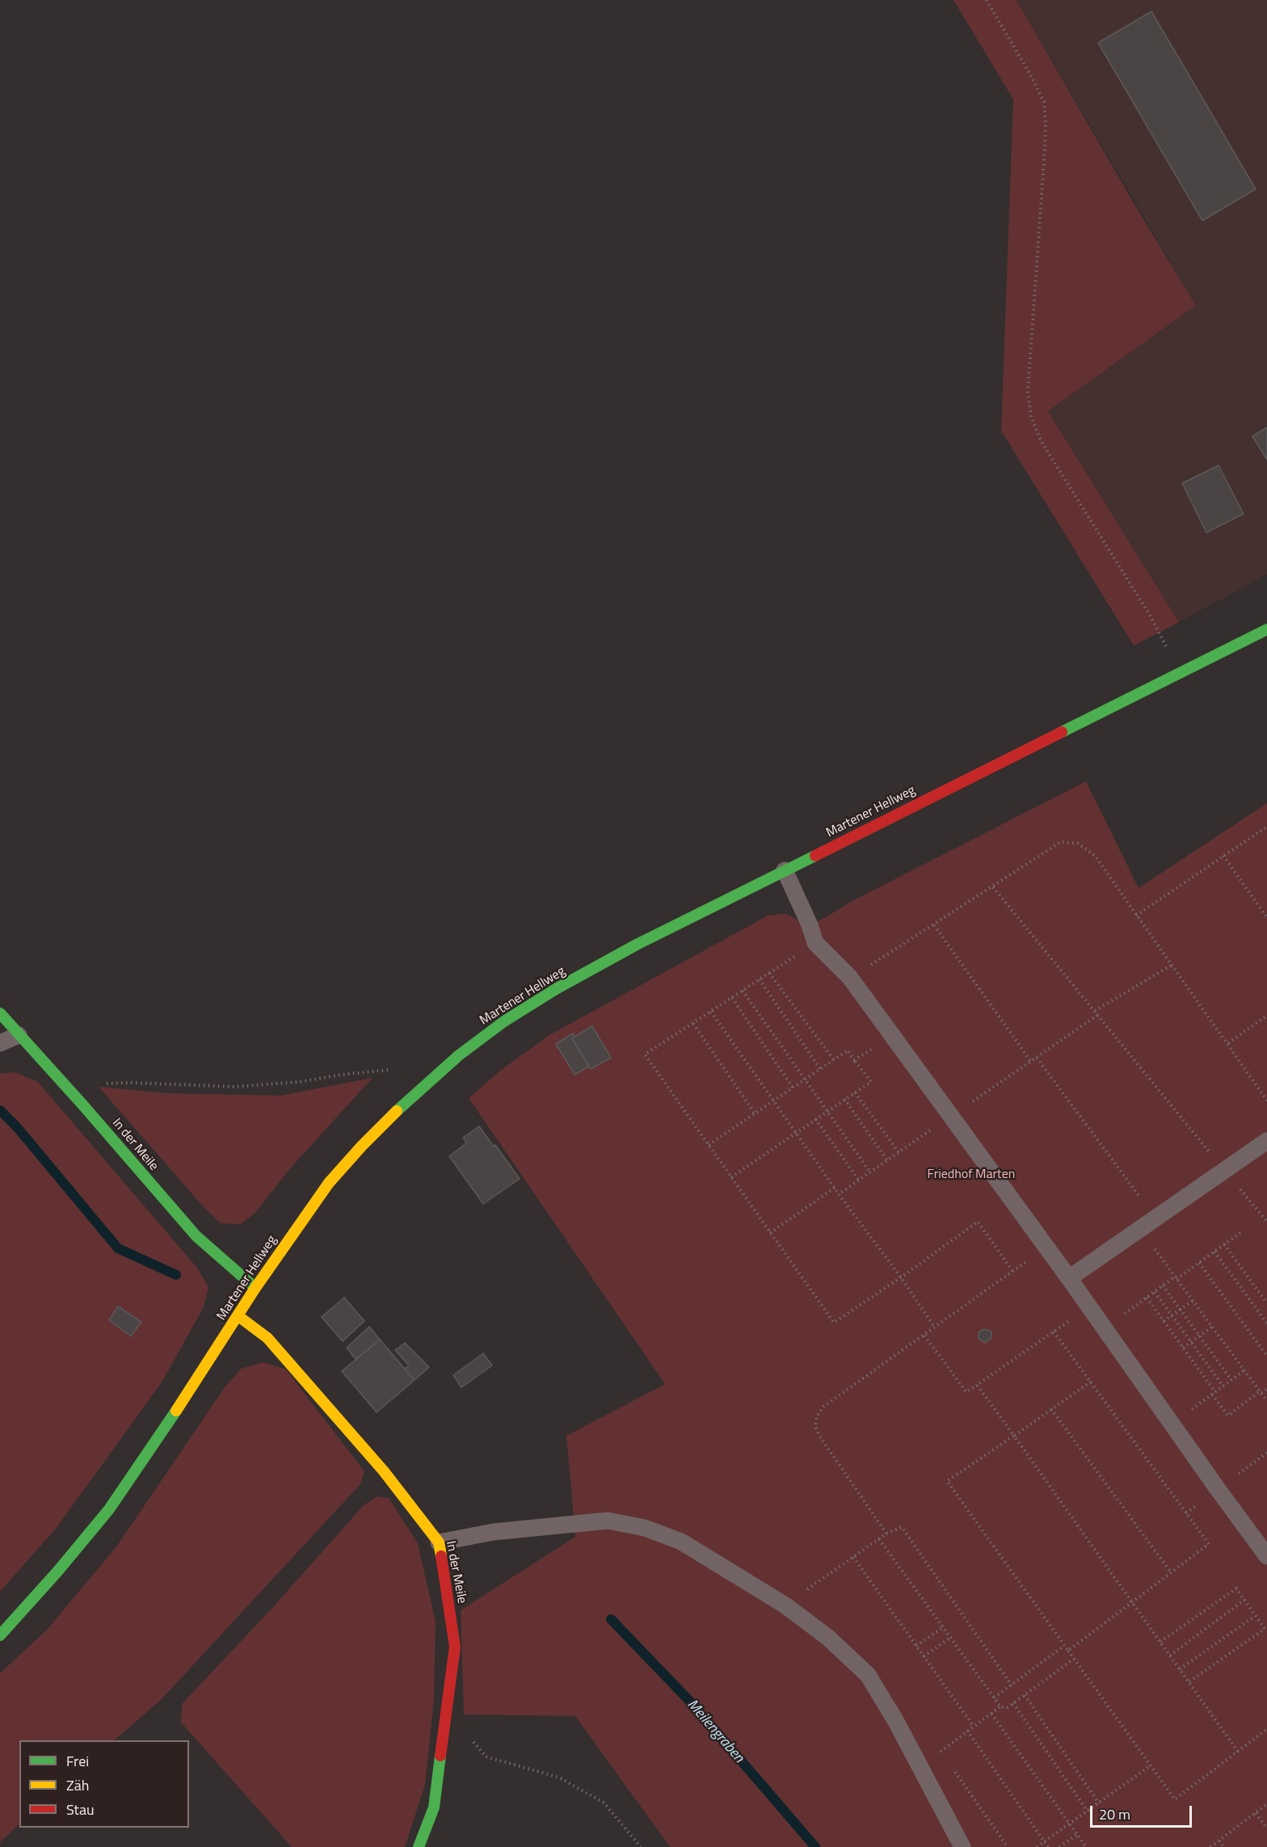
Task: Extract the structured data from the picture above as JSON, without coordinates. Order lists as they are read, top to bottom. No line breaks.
{"streets":{"street":["Martener Hellweg","In der Meile"]},"crossings":[["Martener Hellweg","In der Meile"]],"water":["Meilengraben"],"parks":["Friedhof Marten"],"legend":["Frei","Zäh","Stau"],"scale_bar":"20 m"}
